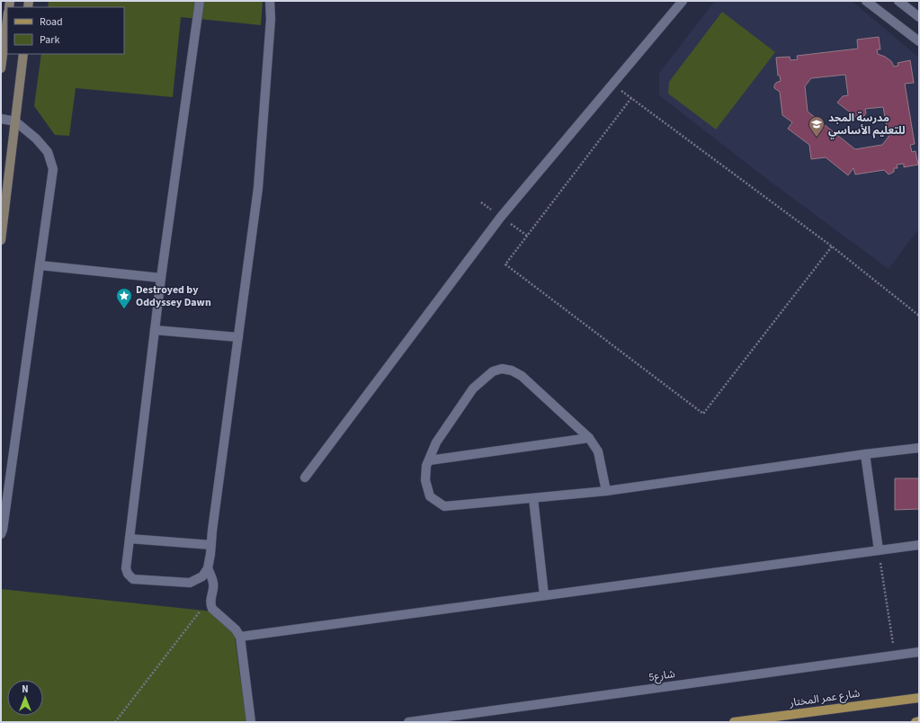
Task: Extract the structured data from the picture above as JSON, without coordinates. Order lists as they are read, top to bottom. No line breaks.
{"streets":{"main road":["شارع عمر المختار"],"street":["شارع5"]},"places":{"school or university":["مدرسة المجد للتعليم الأساسي"],"place":["Destroyed by Oddyssey Dawn"]},"legend":["Road","Park"],"north":"top"}
